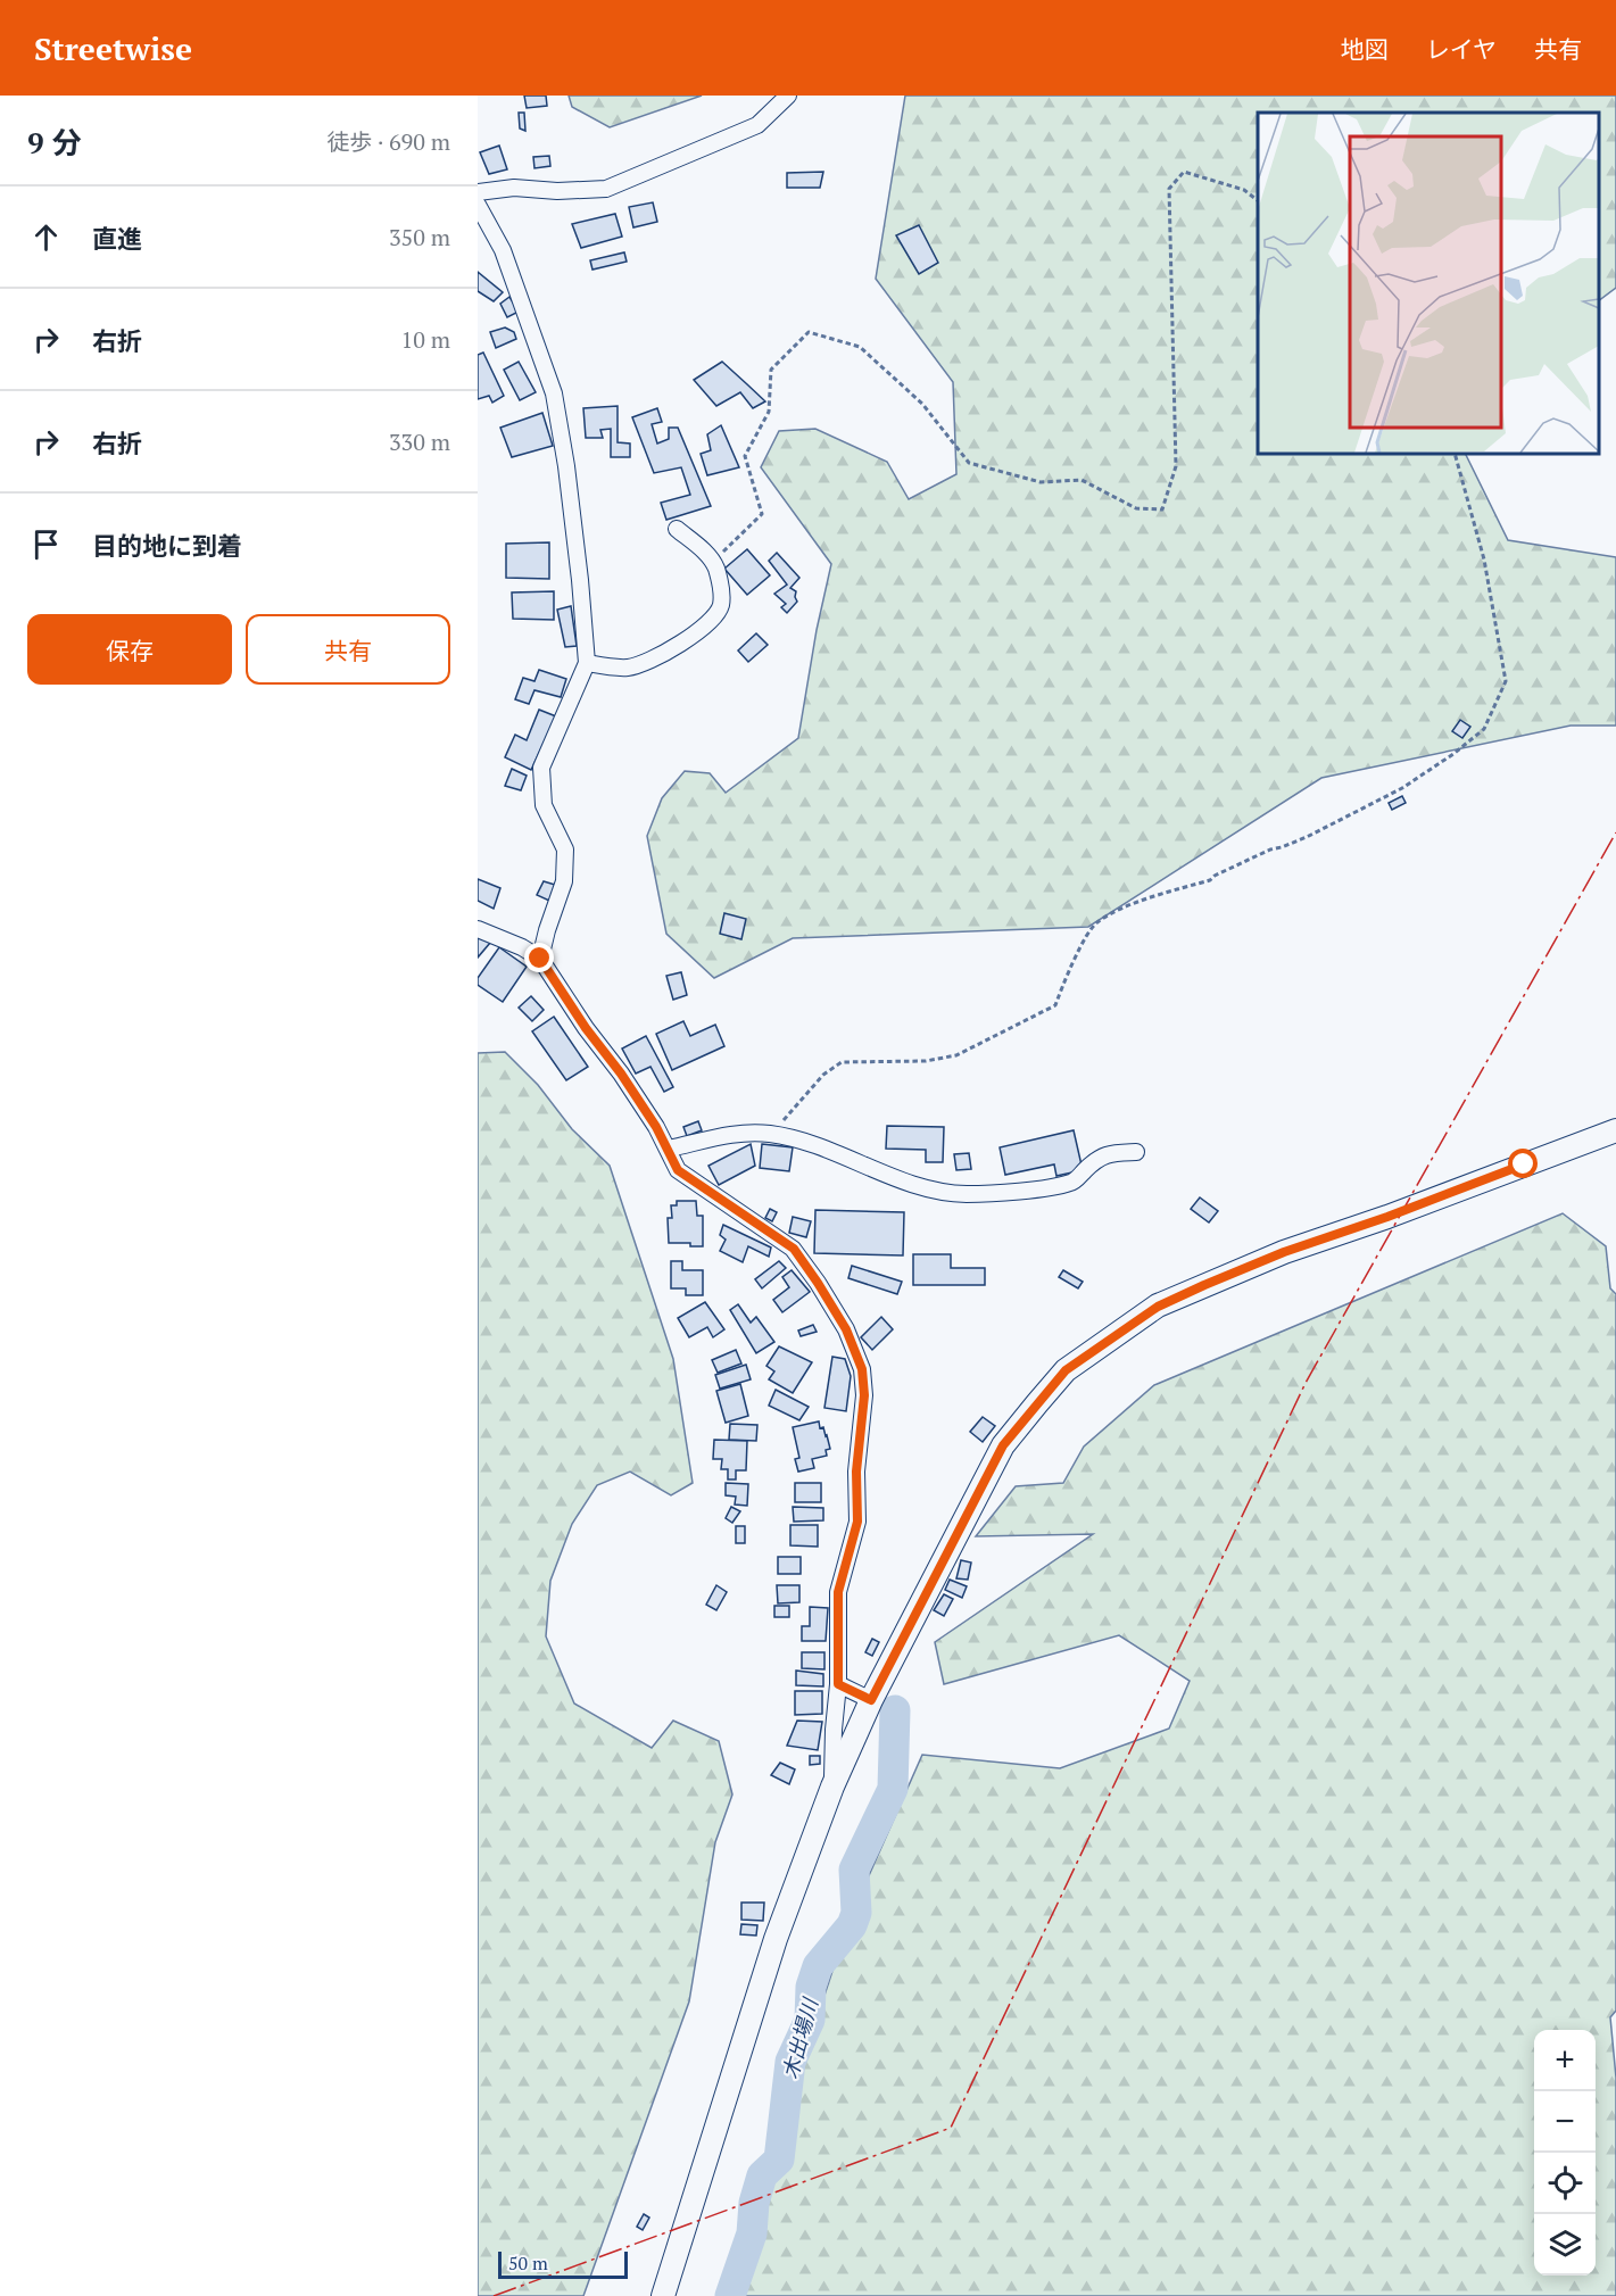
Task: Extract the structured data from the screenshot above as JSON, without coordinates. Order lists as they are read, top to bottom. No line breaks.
{"water":["木出場川"],"scale_bar":"50 m","page":{"header":"Streetwise","nav":["地図","レイヤ","共有"],"heading":["9 分","徒歩 · 690 m"],"list":[["直進","350 m"],["右折","10 m"],["右折","330 m"],"目的地に到着"],"buttons":["保存","共有"],"map_buttons":["+","−"],"scale":"50 m"}}
